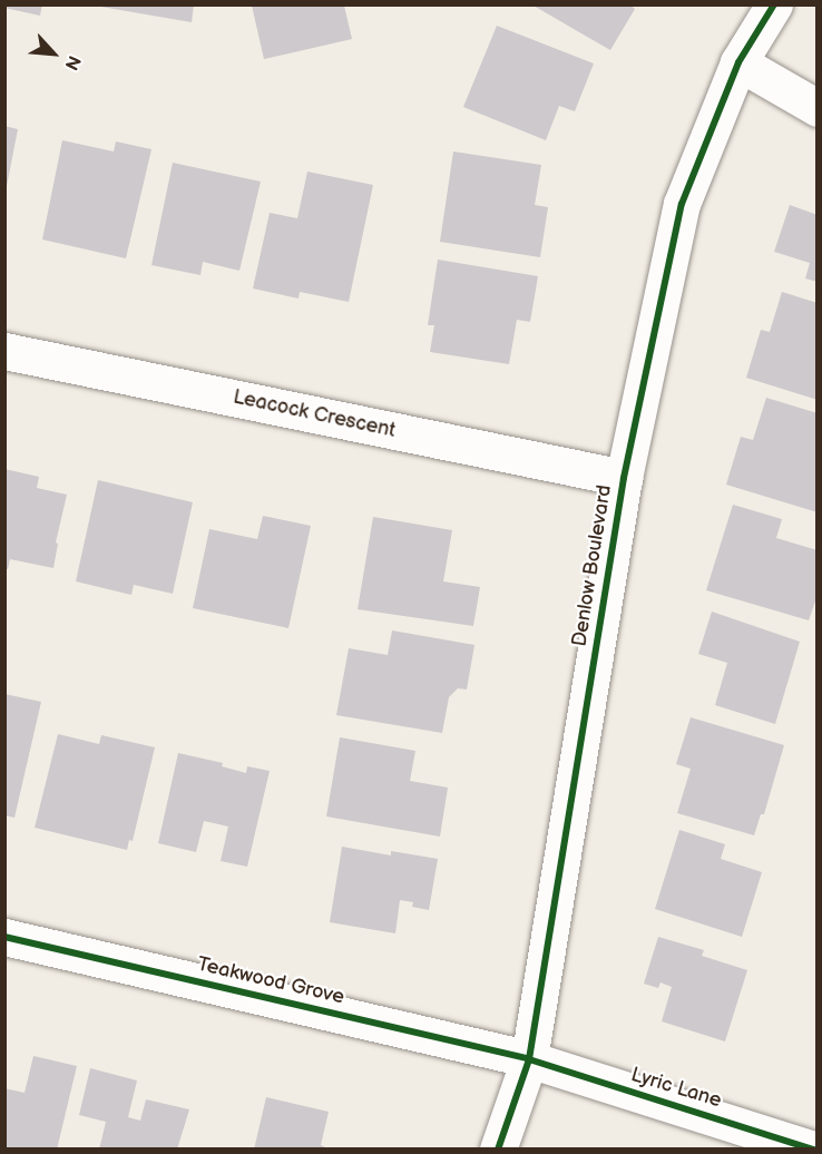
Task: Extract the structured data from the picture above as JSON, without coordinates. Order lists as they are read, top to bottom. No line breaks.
{"streets":{"street":["Leacock Crescent","Denlow Boulevard","Teakwood Grove","Lyric Lane"]},"crossings":[["Leacock Crescent","Denlow Boulevard"],["Denlow Boulevard","Teakwood Grove"],["Denlow Boulevard","Lyric Lane"],["Teakwood Grove","Lyric Lane"]],"north":"bottom right"}
